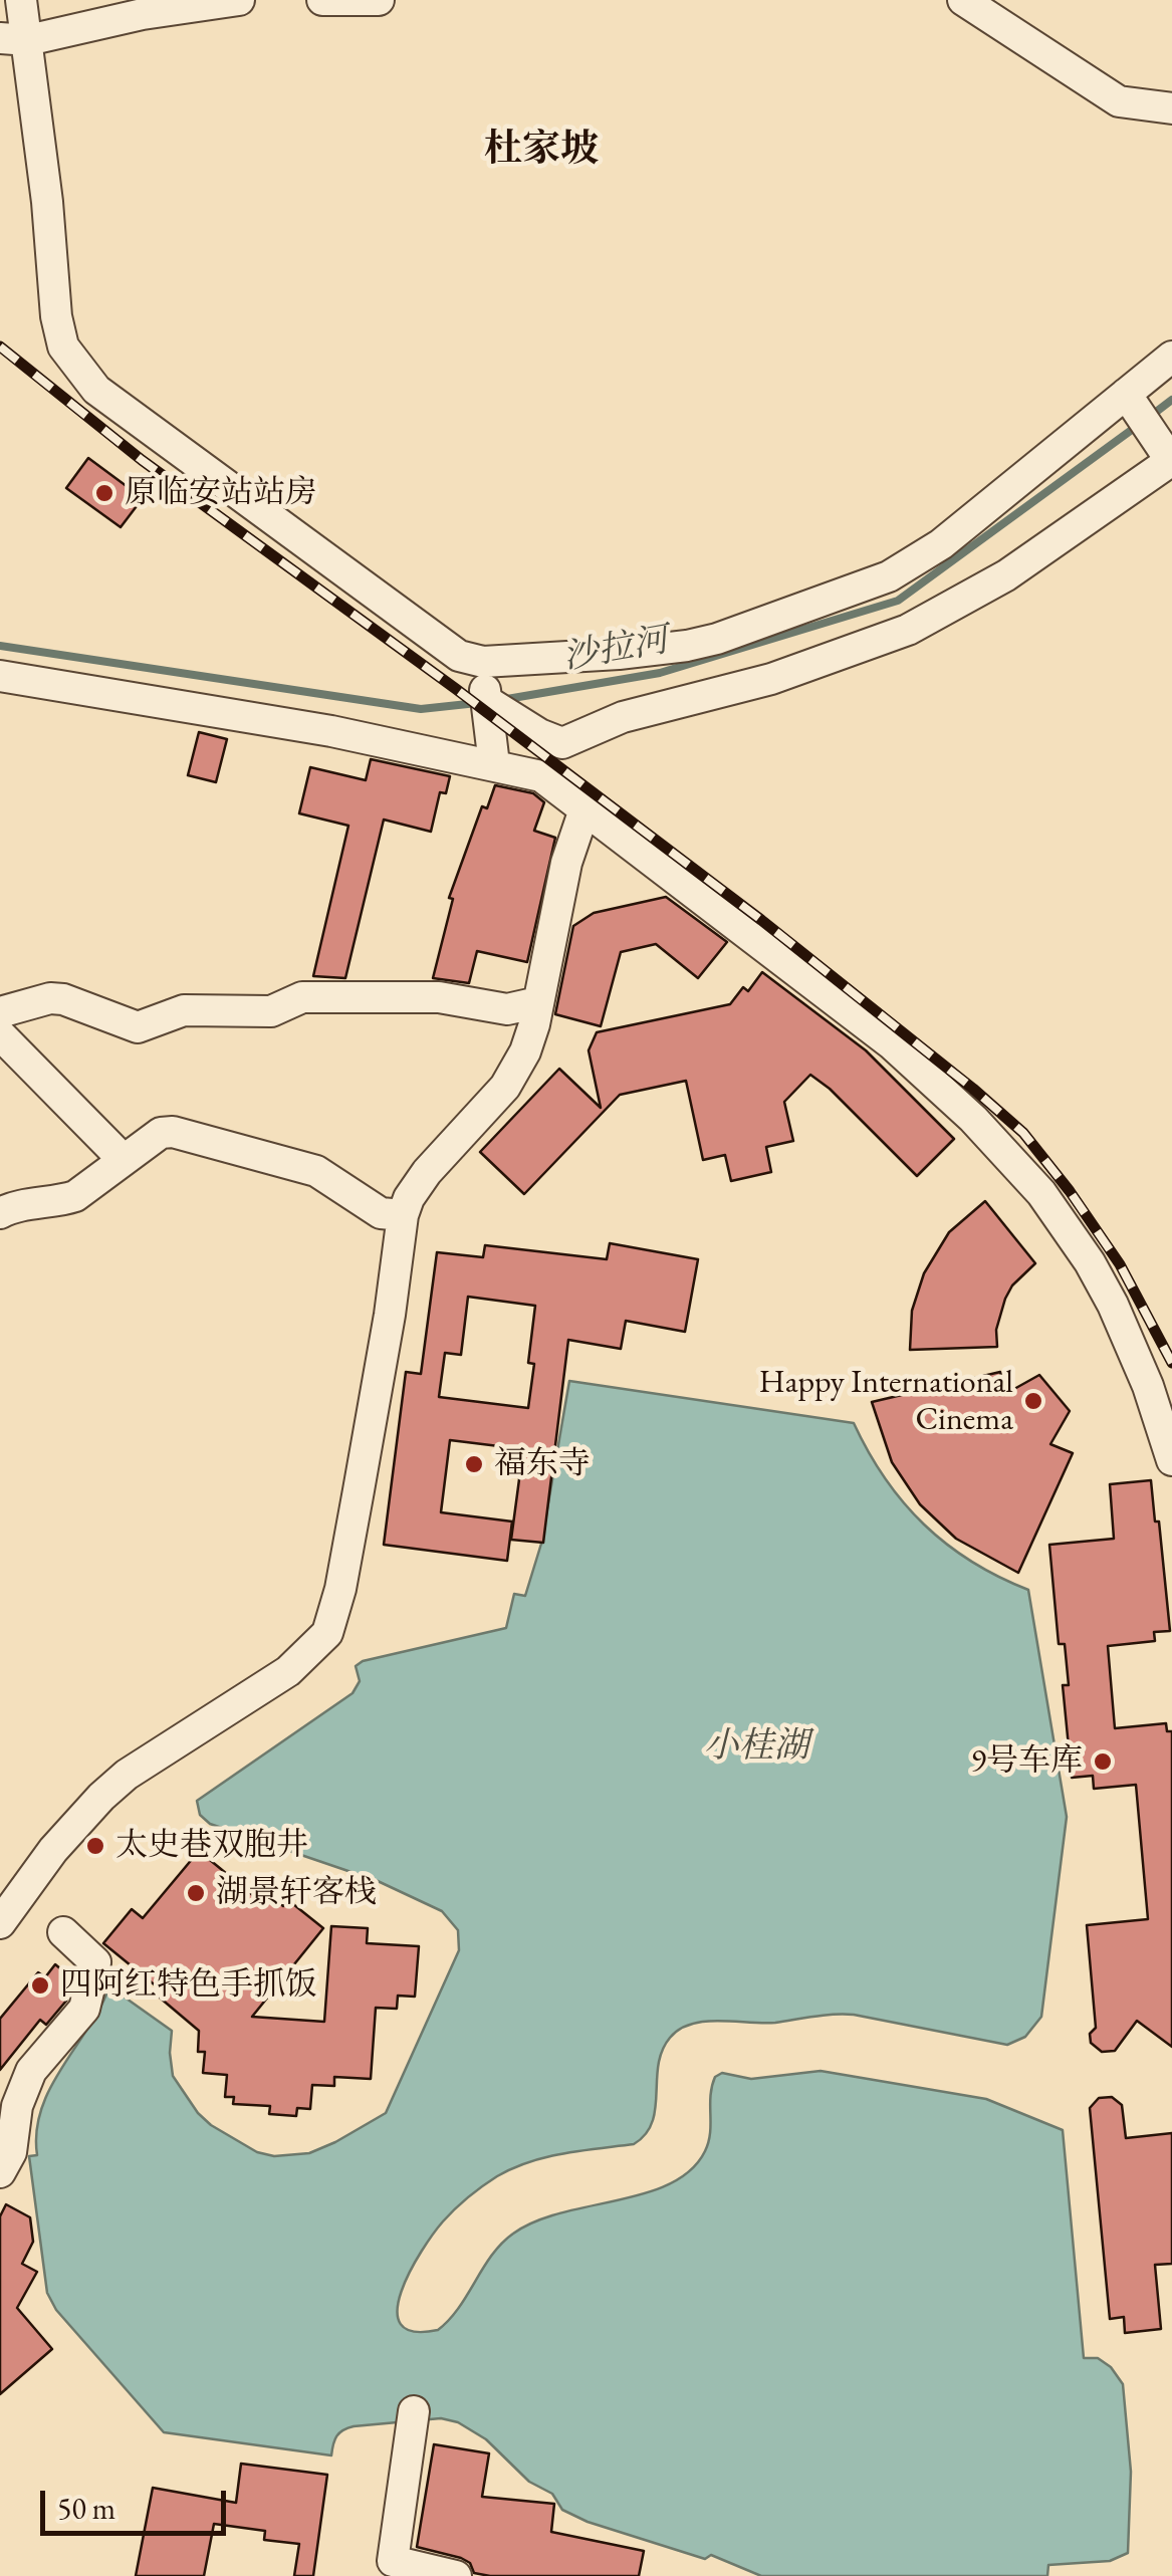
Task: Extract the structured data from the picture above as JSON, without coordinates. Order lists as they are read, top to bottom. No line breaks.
{"districts":["杜家坡"],"water":["沙拉河","小桂湖"],"places":["原临安站站房","Happy International Cinema","福东寺","9号车库","太史巷双胞井","湖景轩客栈","四阿红特色手抓饭"],"scale_bar":"50 m"}
